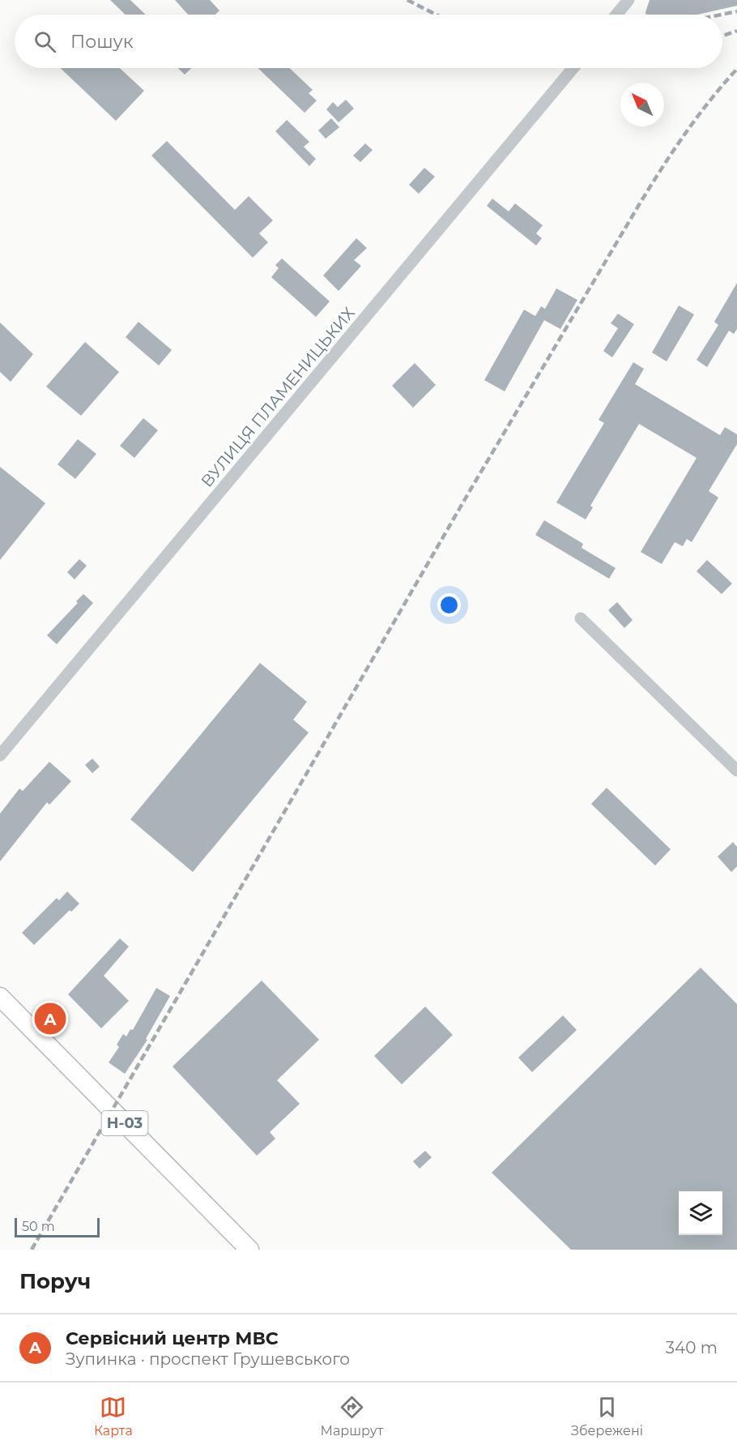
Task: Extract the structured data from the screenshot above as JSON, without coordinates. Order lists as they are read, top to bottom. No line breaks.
{"streets":{"main road":["Н-03"],"street":["ВУЛИЦЯ ПЛАМЕНИЦЬКИХ"]},"scale_bar":"50 m","north":"top left","page":{"search":"Пошук","pins":"A","scale":"50 m","heading":"Поруч","list":[{"mark":"A","name":"Сервісний центр МВС","note":"Зупинка · проспект Грушевського","value":"340 m"}],"nav":["Карта","Маршрут","Збережені"]}}
